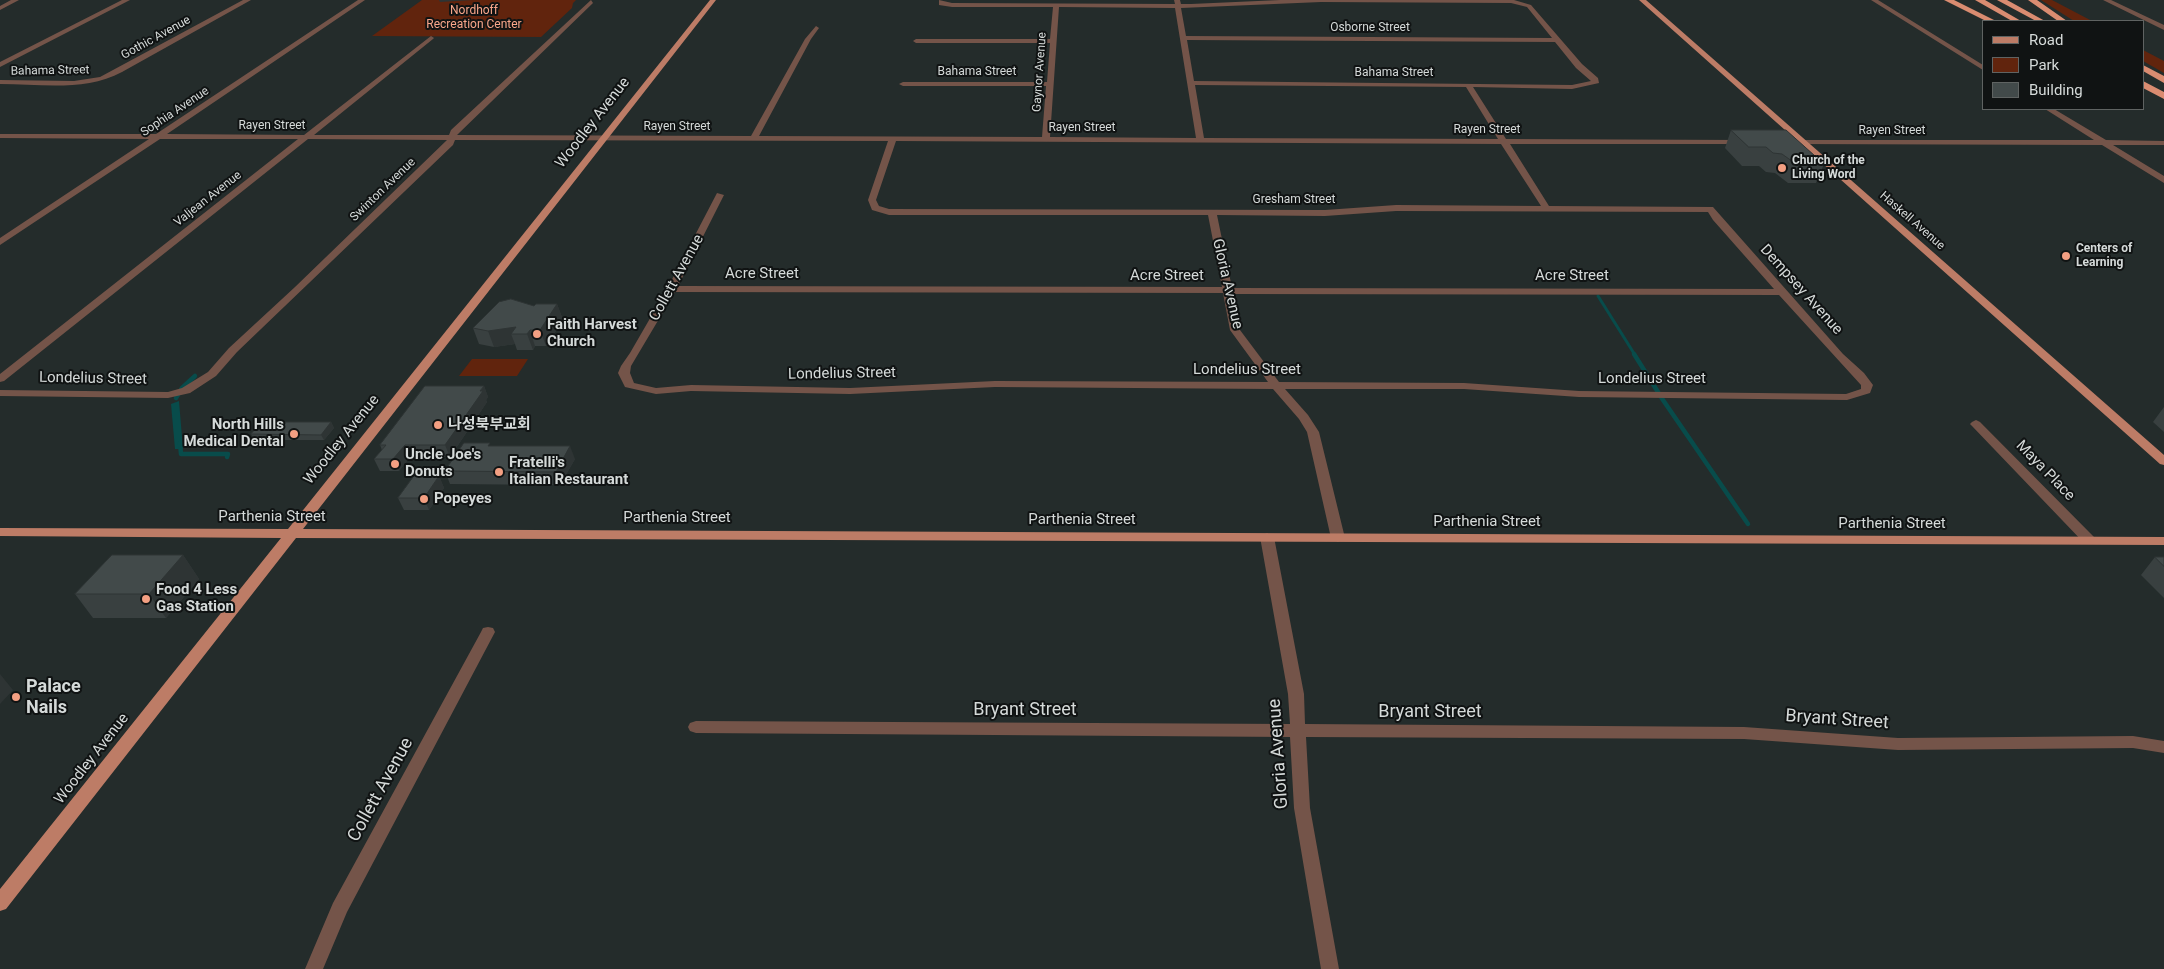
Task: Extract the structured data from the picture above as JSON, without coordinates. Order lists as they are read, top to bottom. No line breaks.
{"streets":{"main road":["Woodley Avenue","Haskell Avenue","Parthenia Street"],"street":["Osborne Street","Gothic Avenue","Bahama Street","Gaynor Avenue","Sophia Avenue","Rayen Street","Swinton Avenue","Valjean Avenue","Gresham Street","Acre Street","Collett Avenue","Gloria Avenue","Dempsey Avenue","Londelius Street","Maya Place","Bryant Street"]},"crossings":[["Osborne Street","Bahama Street"],["Gothic Avenue","Bahama Street"],["Bahama Street","Gaynor Avenue"],["Gaynor Avenue","Rayen Street"],["Sophia Avenue","Rayen Street"],["Woodley Avenue","Rayen Street"],["Woodley Avenue","Parthenia Street"],["Rayen Street","Swinton Avenue"],["Rayen Street","Valjean Avenue"],["Rayen Street","Gresham Street"],["Rayen Street","Haskell Avenue"],["Swinton Avenue","Londelius Street"],["Gresham Street","Gloria Avenue"],["Gresham Street","Dempsey Avenue"],["Acre Street","Collett Avenue"],["Acre Street","Gloria Avenue"],["Acre Street","Dempsey Avenue"],["Collett Avenue","Londelius Street"],["Gloria Avenue","Londelius Street"],["Gloria Avenue","Parthenia Street"],["Gloria Avenue","Bryant Street"],["Dempsey Avenue","Londelius Street"],["Maya Place","Parthenia Street"]],"parks":["Nordhoff Recreation Center"],"places":["Church of the Living Word","Centers of Learning","Faith Harvest Church","나성북부교회","North Hills Medical Dental","Uncle Joe's Donuts","Fratelli's Italian Restaurant","Popeyes","Food 4 Less Gas Station","Palace Nails"],"legend":["Road","Park","Building"]}
